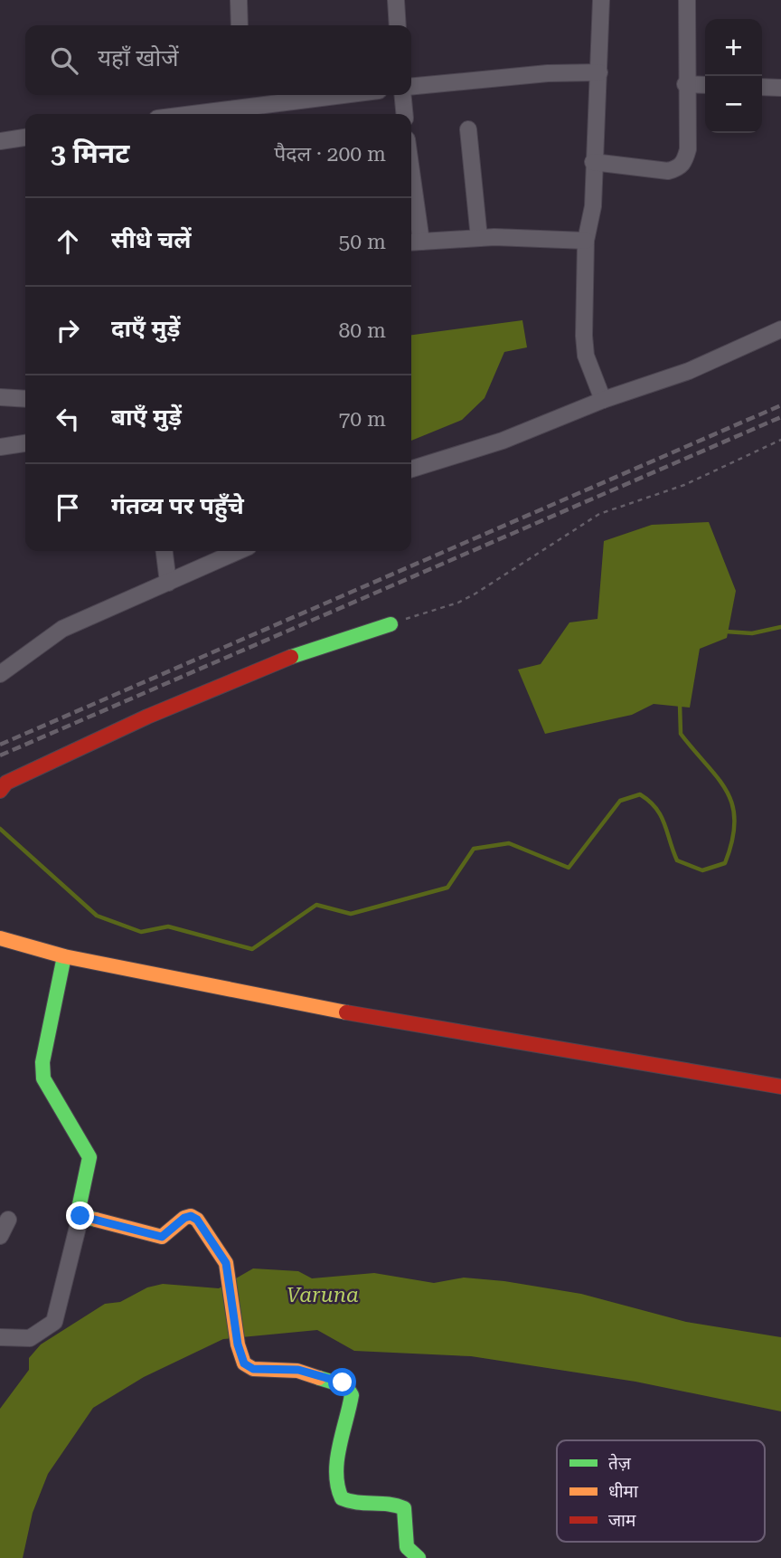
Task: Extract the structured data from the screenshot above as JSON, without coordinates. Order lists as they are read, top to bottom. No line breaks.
{"water":["Varuna"],"legend":["तेज़","धीमा","जाम"],"page":{"map_buttons":["+","−"],"search":"यहाँ खोजें","heading":["3 मिनट","पैदल · 200 m"],"list":[["सीधे चलें","50 m"],["दाएँ मुड़ें","80 m"],["बाएँ मुड़ें","70 m"],"गंतव्य पर पहुँचे"]}}
